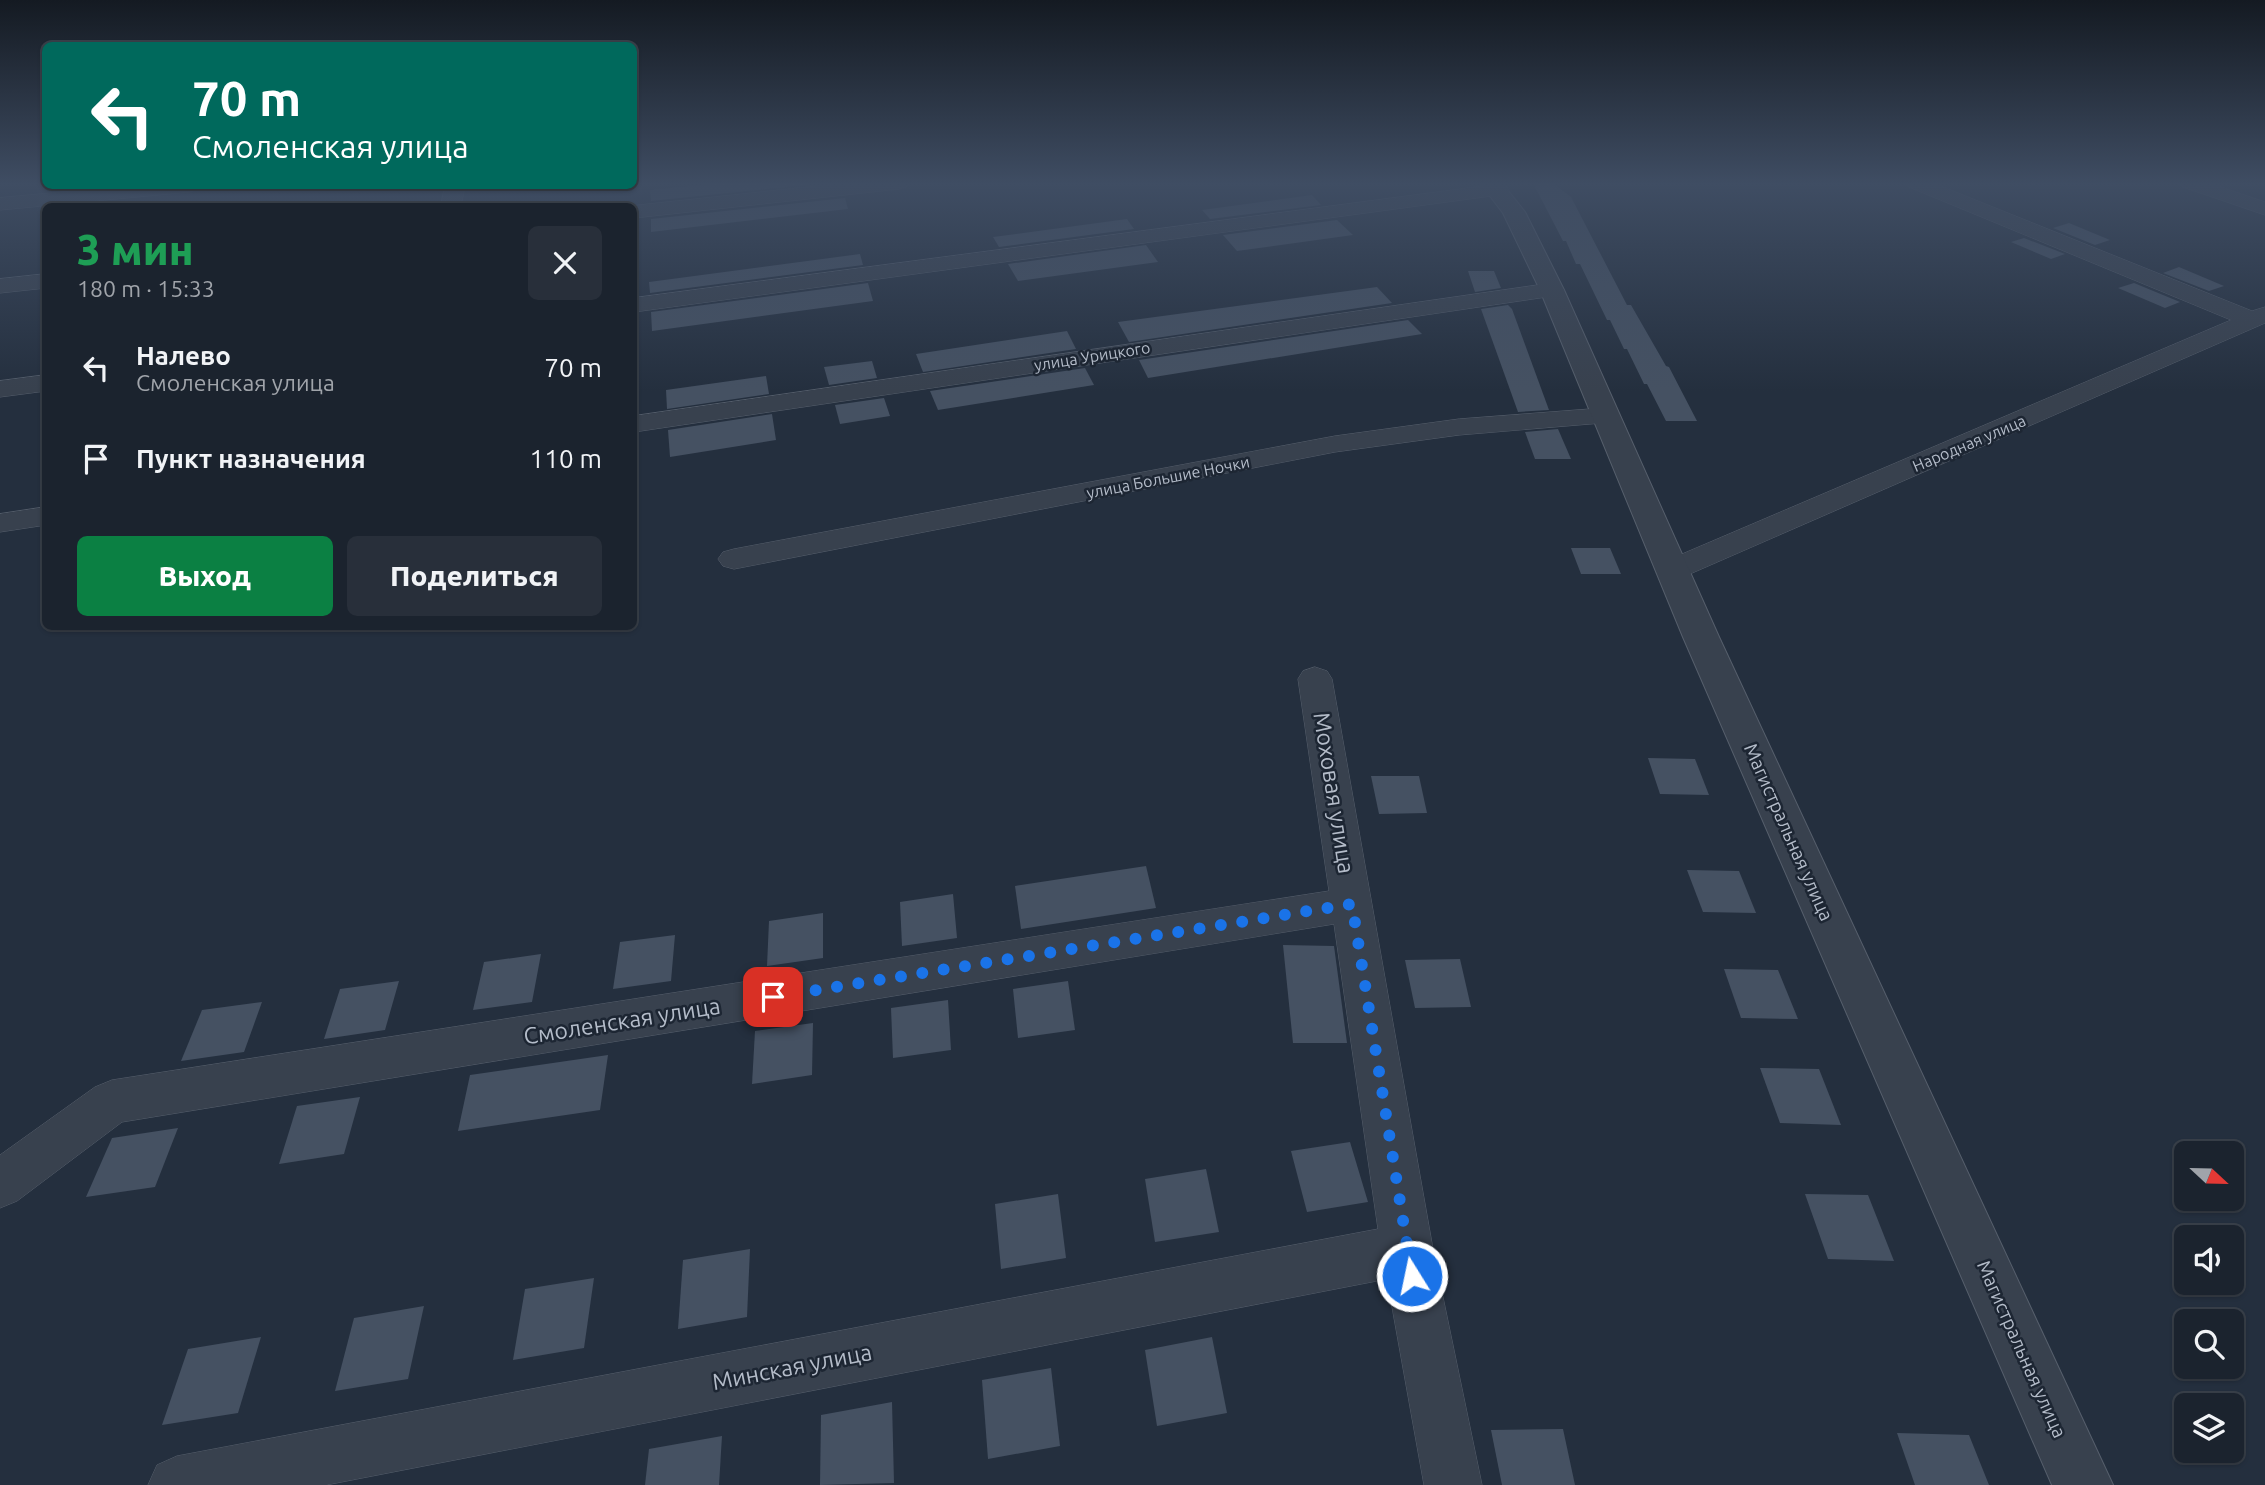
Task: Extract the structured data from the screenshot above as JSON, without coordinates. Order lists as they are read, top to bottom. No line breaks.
{"streets":{"street":["улица Урицкого","Народная улица","улица Большие Ночки","Моховая улица","Магистральная улица","Смоленская улица","Минская улица"]},"crossings":[["улица Урицкого","Магистральная улица"],["Народная улица","Магистральная улица"],["улица Большие Ночки","Магистральная улица"],["Моховая улица","Смоленская улица"],["Моховая улица","Минская улица"]],"north":"right","page":{"turn":["70 m","Смоленская улица"],"heading":["3 мин","180 m · 15:33"],"list":[{"name":"Налево","note":"Смоленская улица","value":"70 m"},{"name":"Пункт назначения","value":"110 m"}],"buttons":["Выход","Поделиться"]}}
